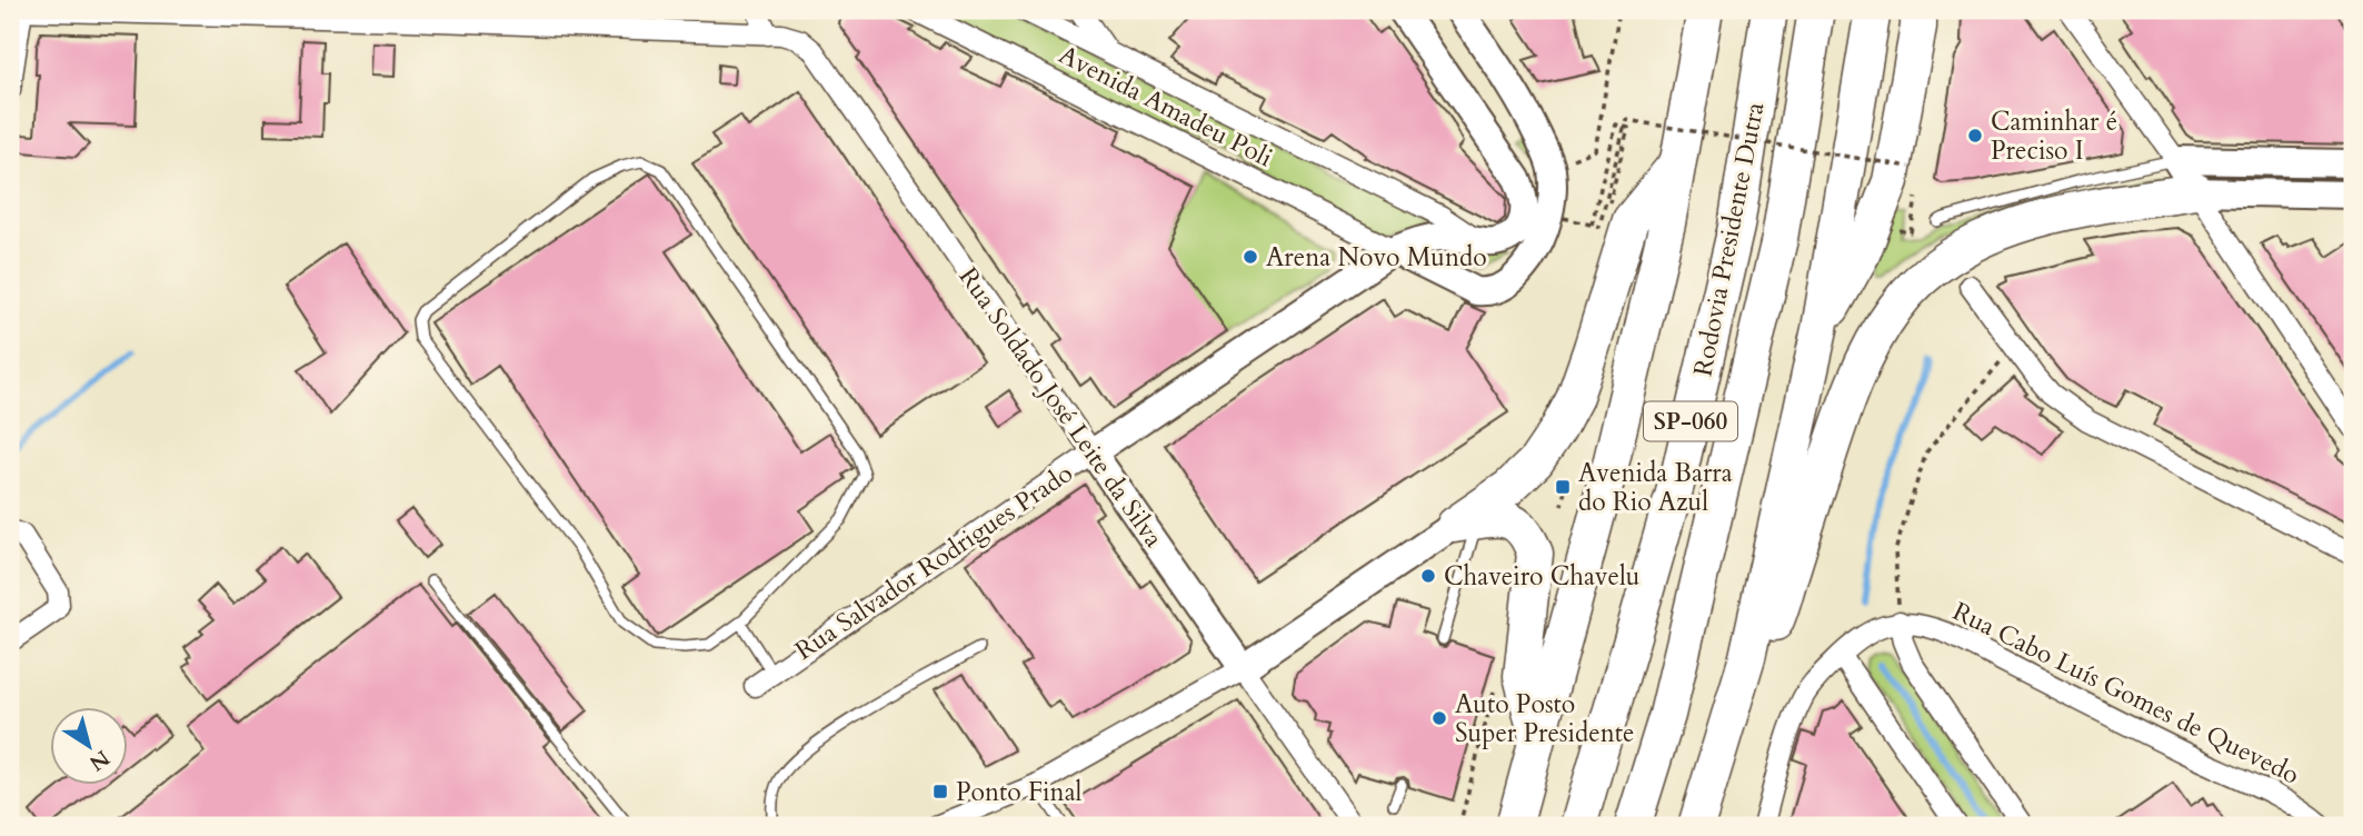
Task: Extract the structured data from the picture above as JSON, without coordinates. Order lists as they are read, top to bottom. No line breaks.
{"streets":{"highway":["Rodovia Presidente Dutra","SP-060"],"main road":["Rua Soldado José Leite da Silva","Rua Salvador Rodrigues Prado"],"street":["Avenida Amadeu Poli","Rua Cabo Luís Gomes de Quevedo"]},"crossings":[["Avenida Amadeu Poli","Rua Salvador Rodrigues Prado"],["Rua Soldado José Leite da Silva","Rua Salvador Rodrigues Prado"]],"places":{"other":["Caminhar é Preciso I","Arena Novo Mundo","Chaveiro Chavelu","Auto Posto Super Presidente"],"transit":["Avenida Barra do Rio Azul","Ponto Final"]},"north":"bottom right"}
